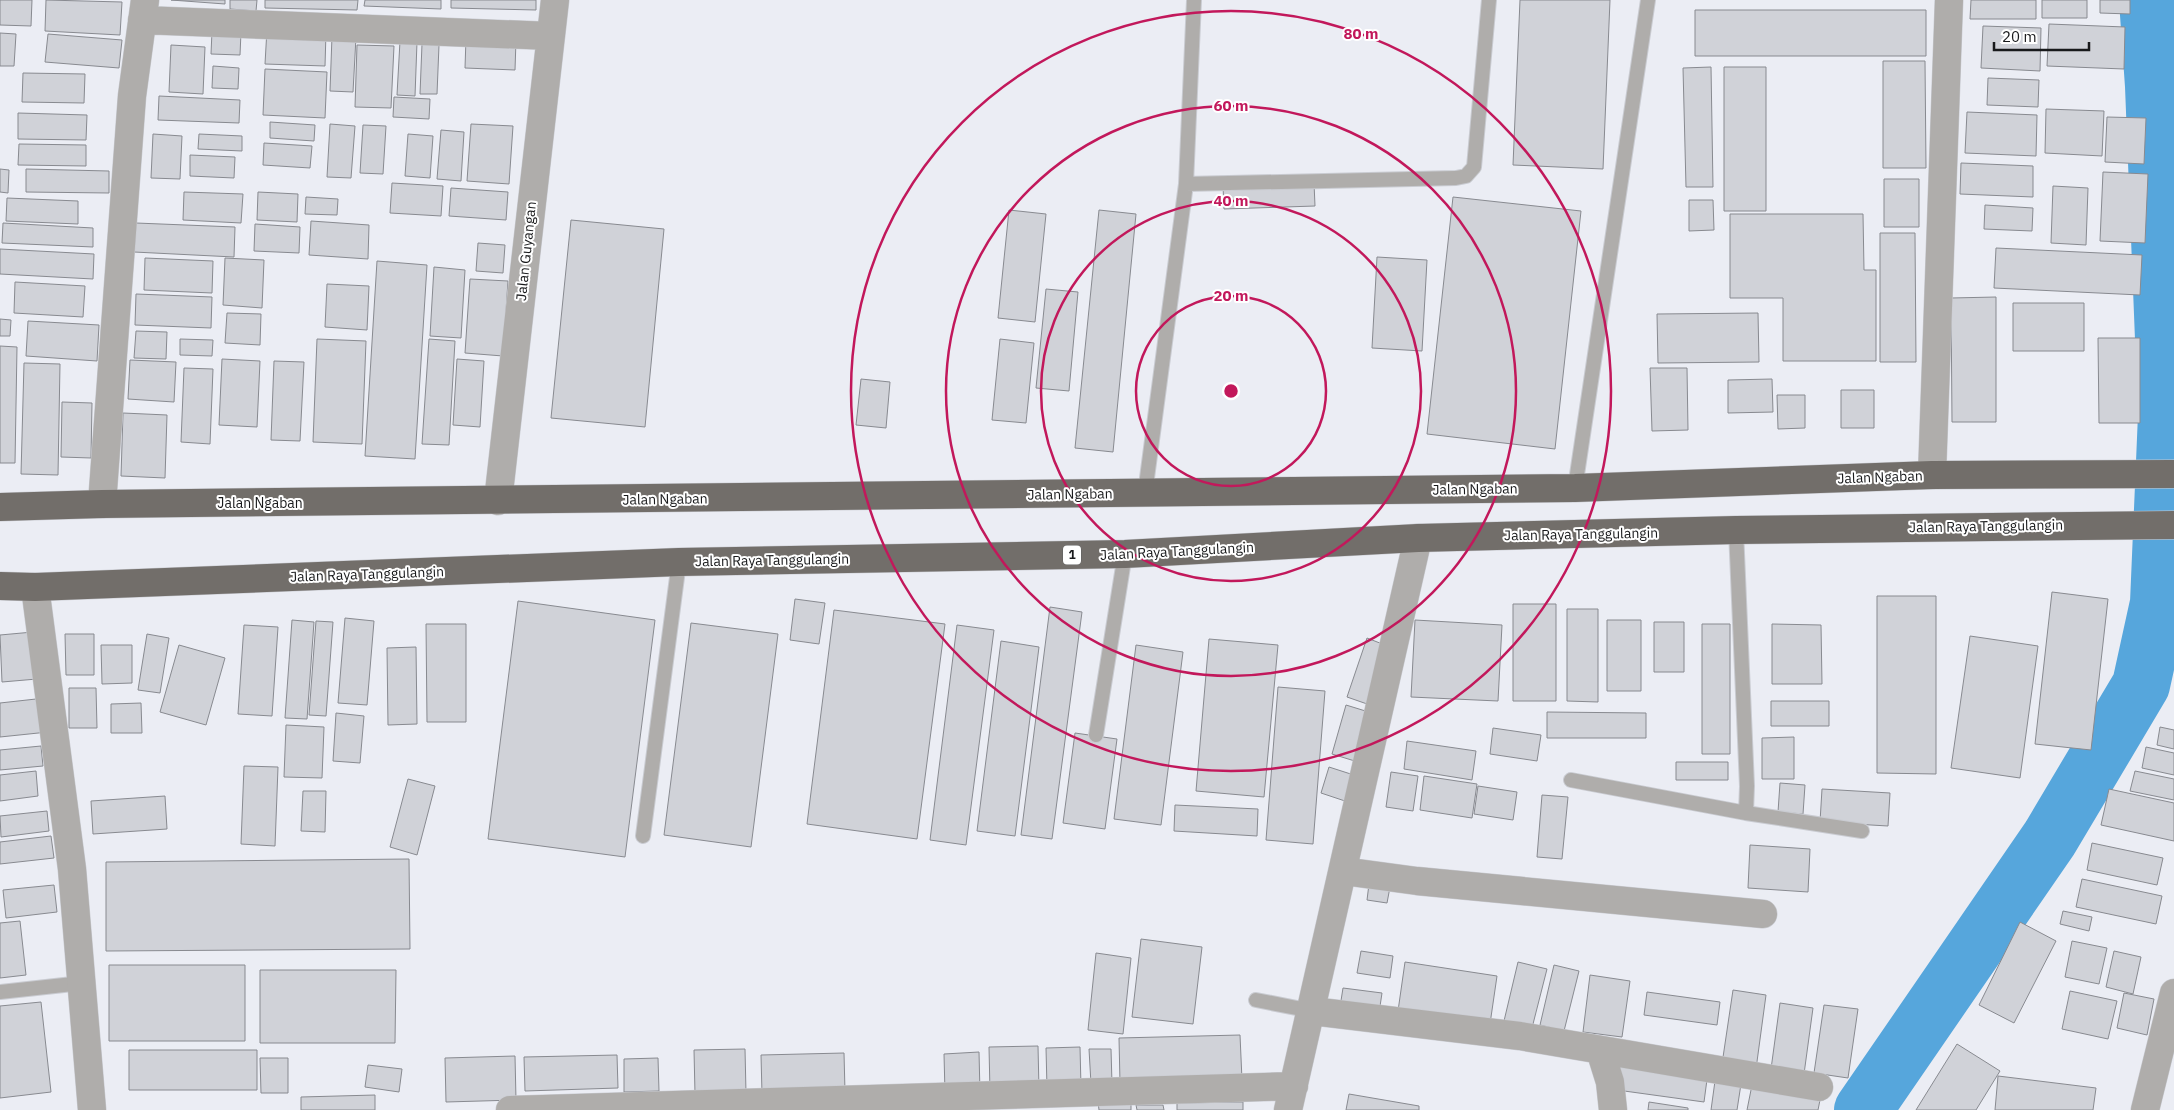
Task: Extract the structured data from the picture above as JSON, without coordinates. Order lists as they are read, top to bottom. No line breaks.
{"streets":{"highway":["Jalan Ngaban","Jalan Raya Tanggulangin","1"],"street":["Jalan Guyangan"]},"crossings":[["Jalan Guyangan","Jalan Ngaban"]],"scale_bar":"20 m","rings":["80 m","60 m","40 m","20 m"]}
